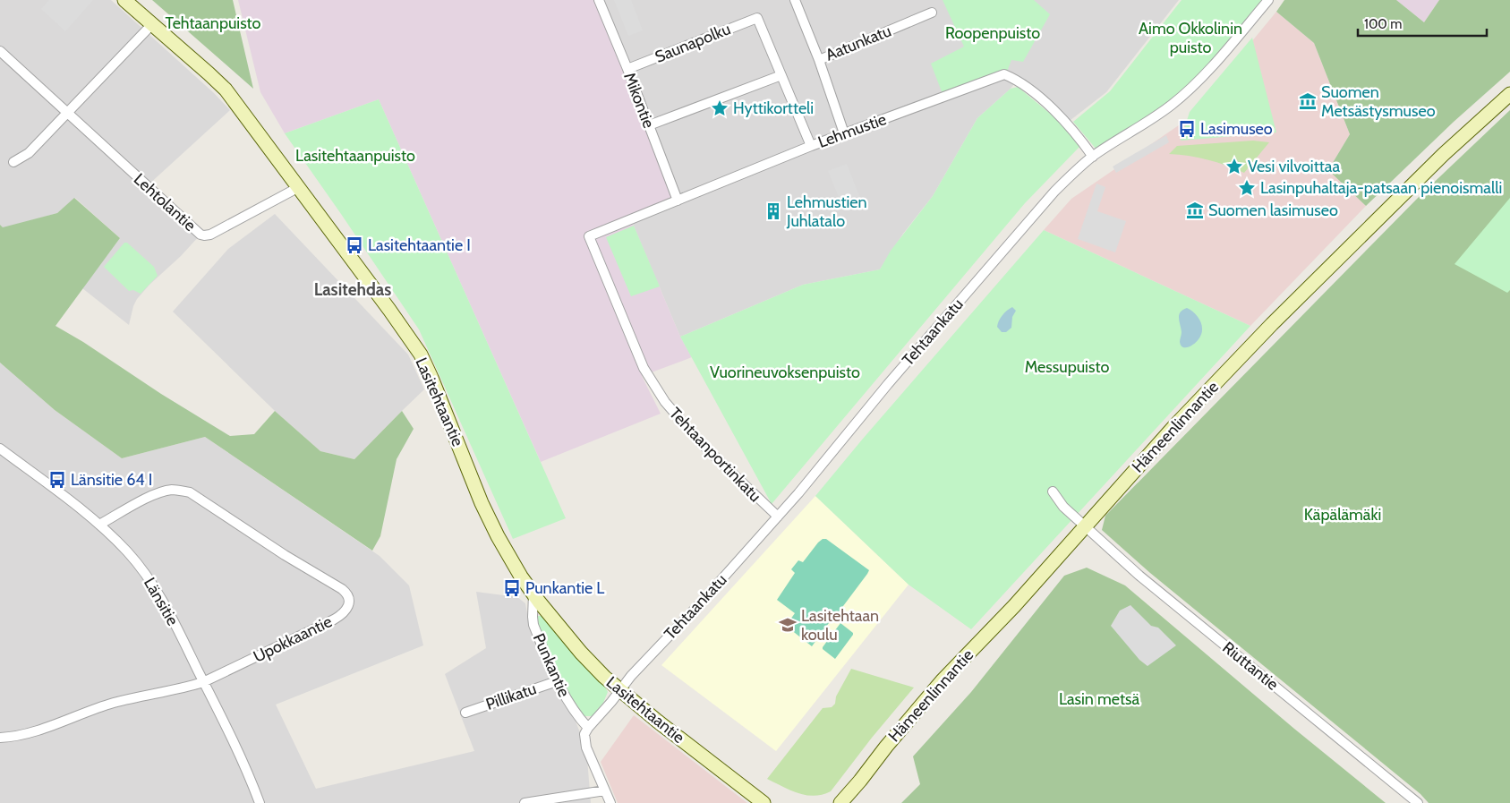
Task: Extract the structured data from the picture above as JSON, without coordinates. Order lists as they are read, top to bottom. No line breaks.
{"streets":{"street":["Saunapolku","Aatunkatu","Mikontie","Lehmustie","Lehtolantie","Tehtaankatu","Lasitehtaantie","Hämeenlinnantie","Tehtaanportinkatu","Länsitie","Upokkaantie","Punkantie","Riuttantie","Pillikatu"]},"crossings":[["Saunapolku","Mikontie"],["Mikontie","Lehmustie"],["Lehmustie","Tehtaankatu"],["Lehmustie","Tehtaanportinkatu"],["Lehtolantie","Lasitehtaantie"],["Tehtaankatu","Lasitehtaantie"],["Tehtaankatu","Tehtaanportinkatu"],["Lasitehtaantie","Punkantie"],["Hämeenlinnantie","Riuttantie"],["Länsitie","Upokkaantie"],["Punkantie","Pillikatu"]],"districts":["Lasitehdas"],"parks":["Tehtaanpuisto","Aimo Okkolinin puisto","Roopenpuisto","Lasitehtaanpuisto","Messupuisto","Vuorineuvoksenpuisto","Käpälämäki","Lasin metsä"],"places":{"museum":["Suomen Metsästysmuseo","Suomen lasimuseo"],"place":["Hyttikortteli","Vesi vilvoittaa","Lasinpuhaltaja-patsaan pienoismalli"],"bus stop":["Lasimuseo","Lasitehtaantie I","Länsitie 64 I","Punkantie L"],"building":["Lehmustien Juhlatalo"],"school or university":["Lasitehtaan koulu"]},"scale_bar":"100 m"}
